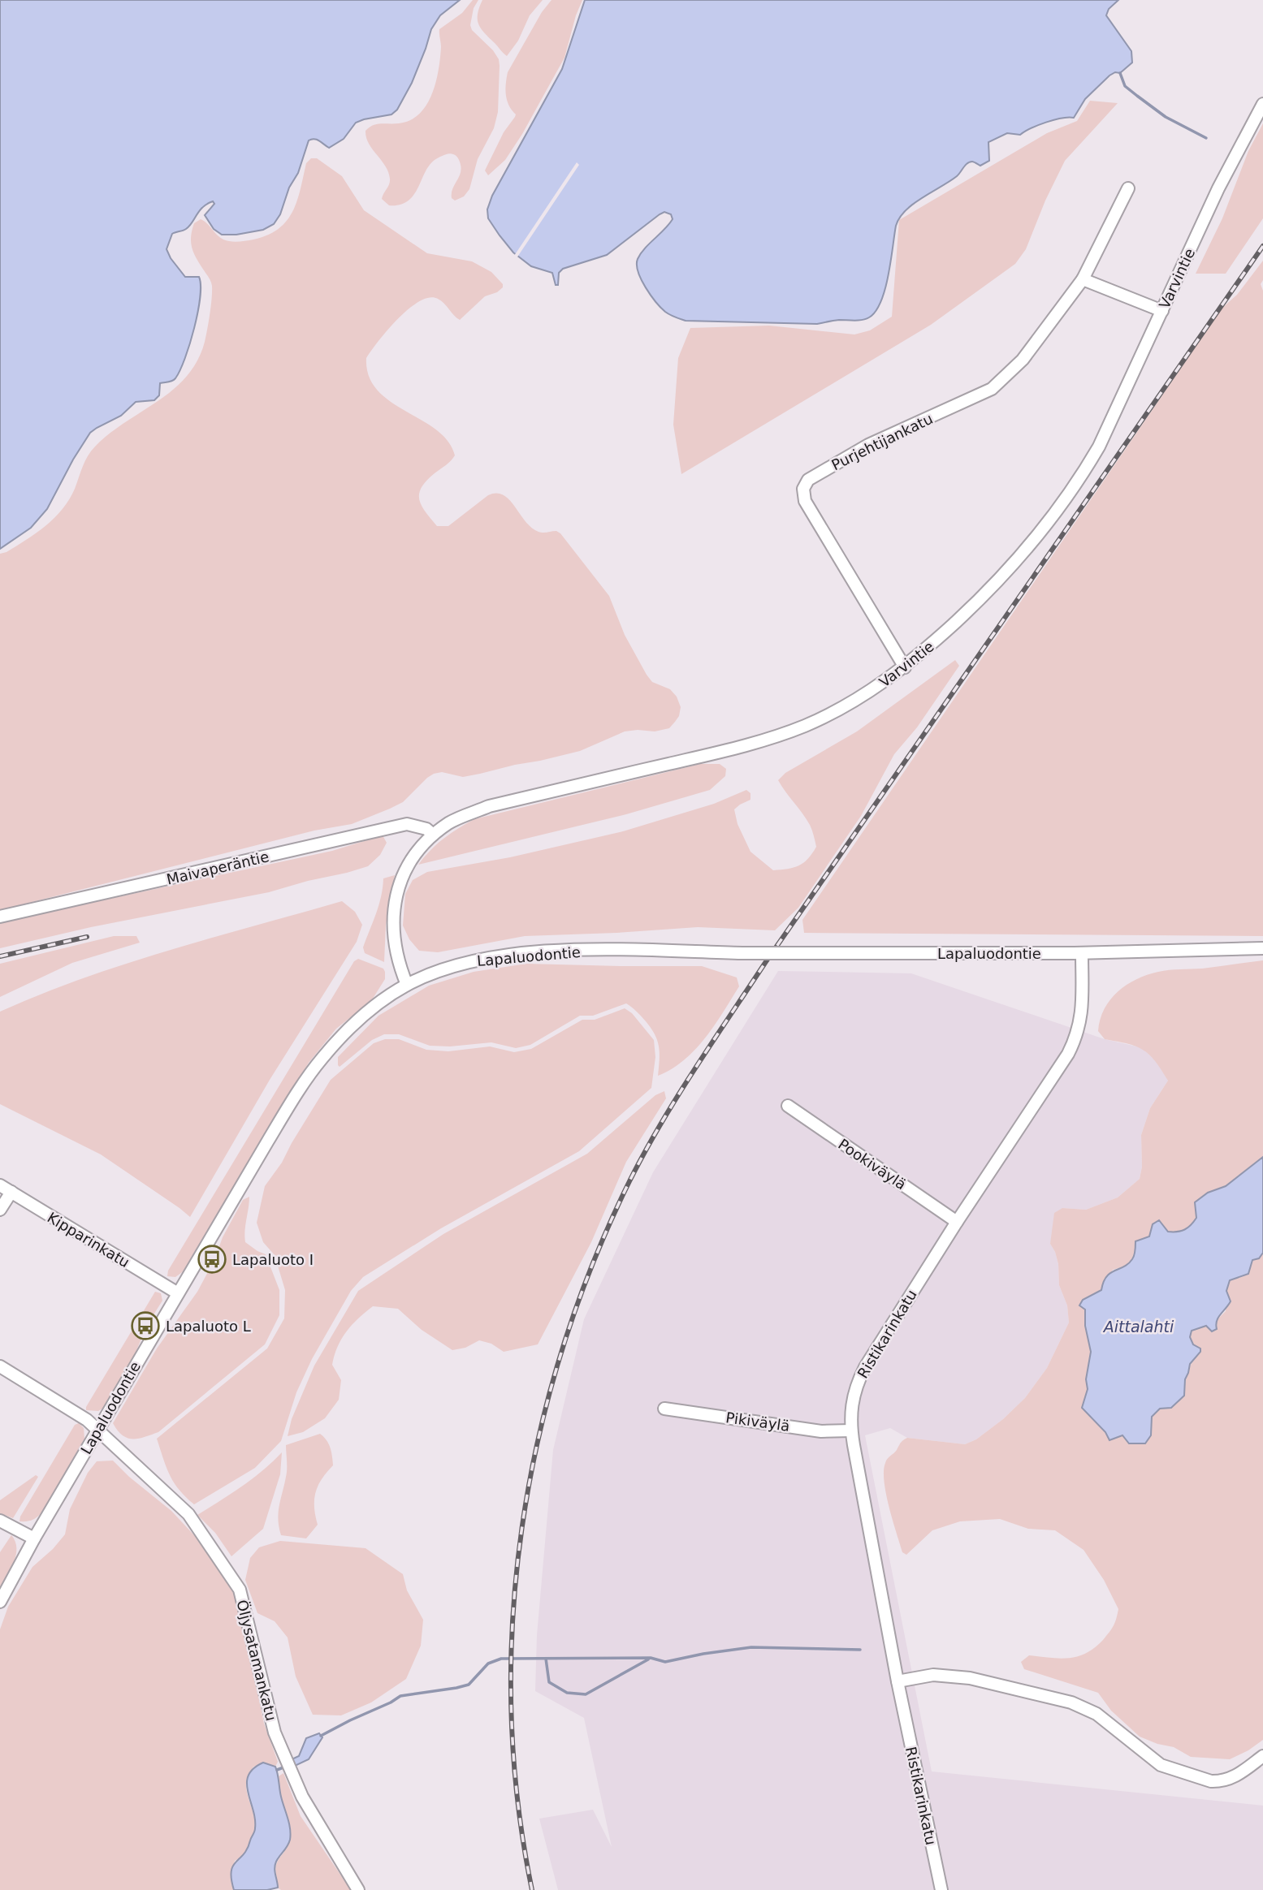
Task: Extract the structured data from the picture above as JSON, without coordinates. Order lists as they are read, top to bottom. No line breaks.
{"streets":{"street":["Varvintie","Purjehtijankatu","Maivaperäntie","Lapaluodontie","Pookiväylä","Kipparinkatu","Ristikarinkatu","Pikiväylä","Öljysatamankatu"]},"crossings":[["Varvintie","Purjehtijankatu"],["Varvintie","Maivaperäntie"],["Varvintie","Lapaluodontie"],["Lapaluodontie","Kipparinkatu"],["Lapaluodontie","Ristikarinkatu"],["Lapaluodontie","Öljysatamankatu"],["Pookiväylä","Ristikarinkatu"],["Ristikarinkatu","Pikiväylä"]],"water":["Aittalahti"],"places":{"bus stop":["Lapaluoto I","Lapaluoto L"]}}
